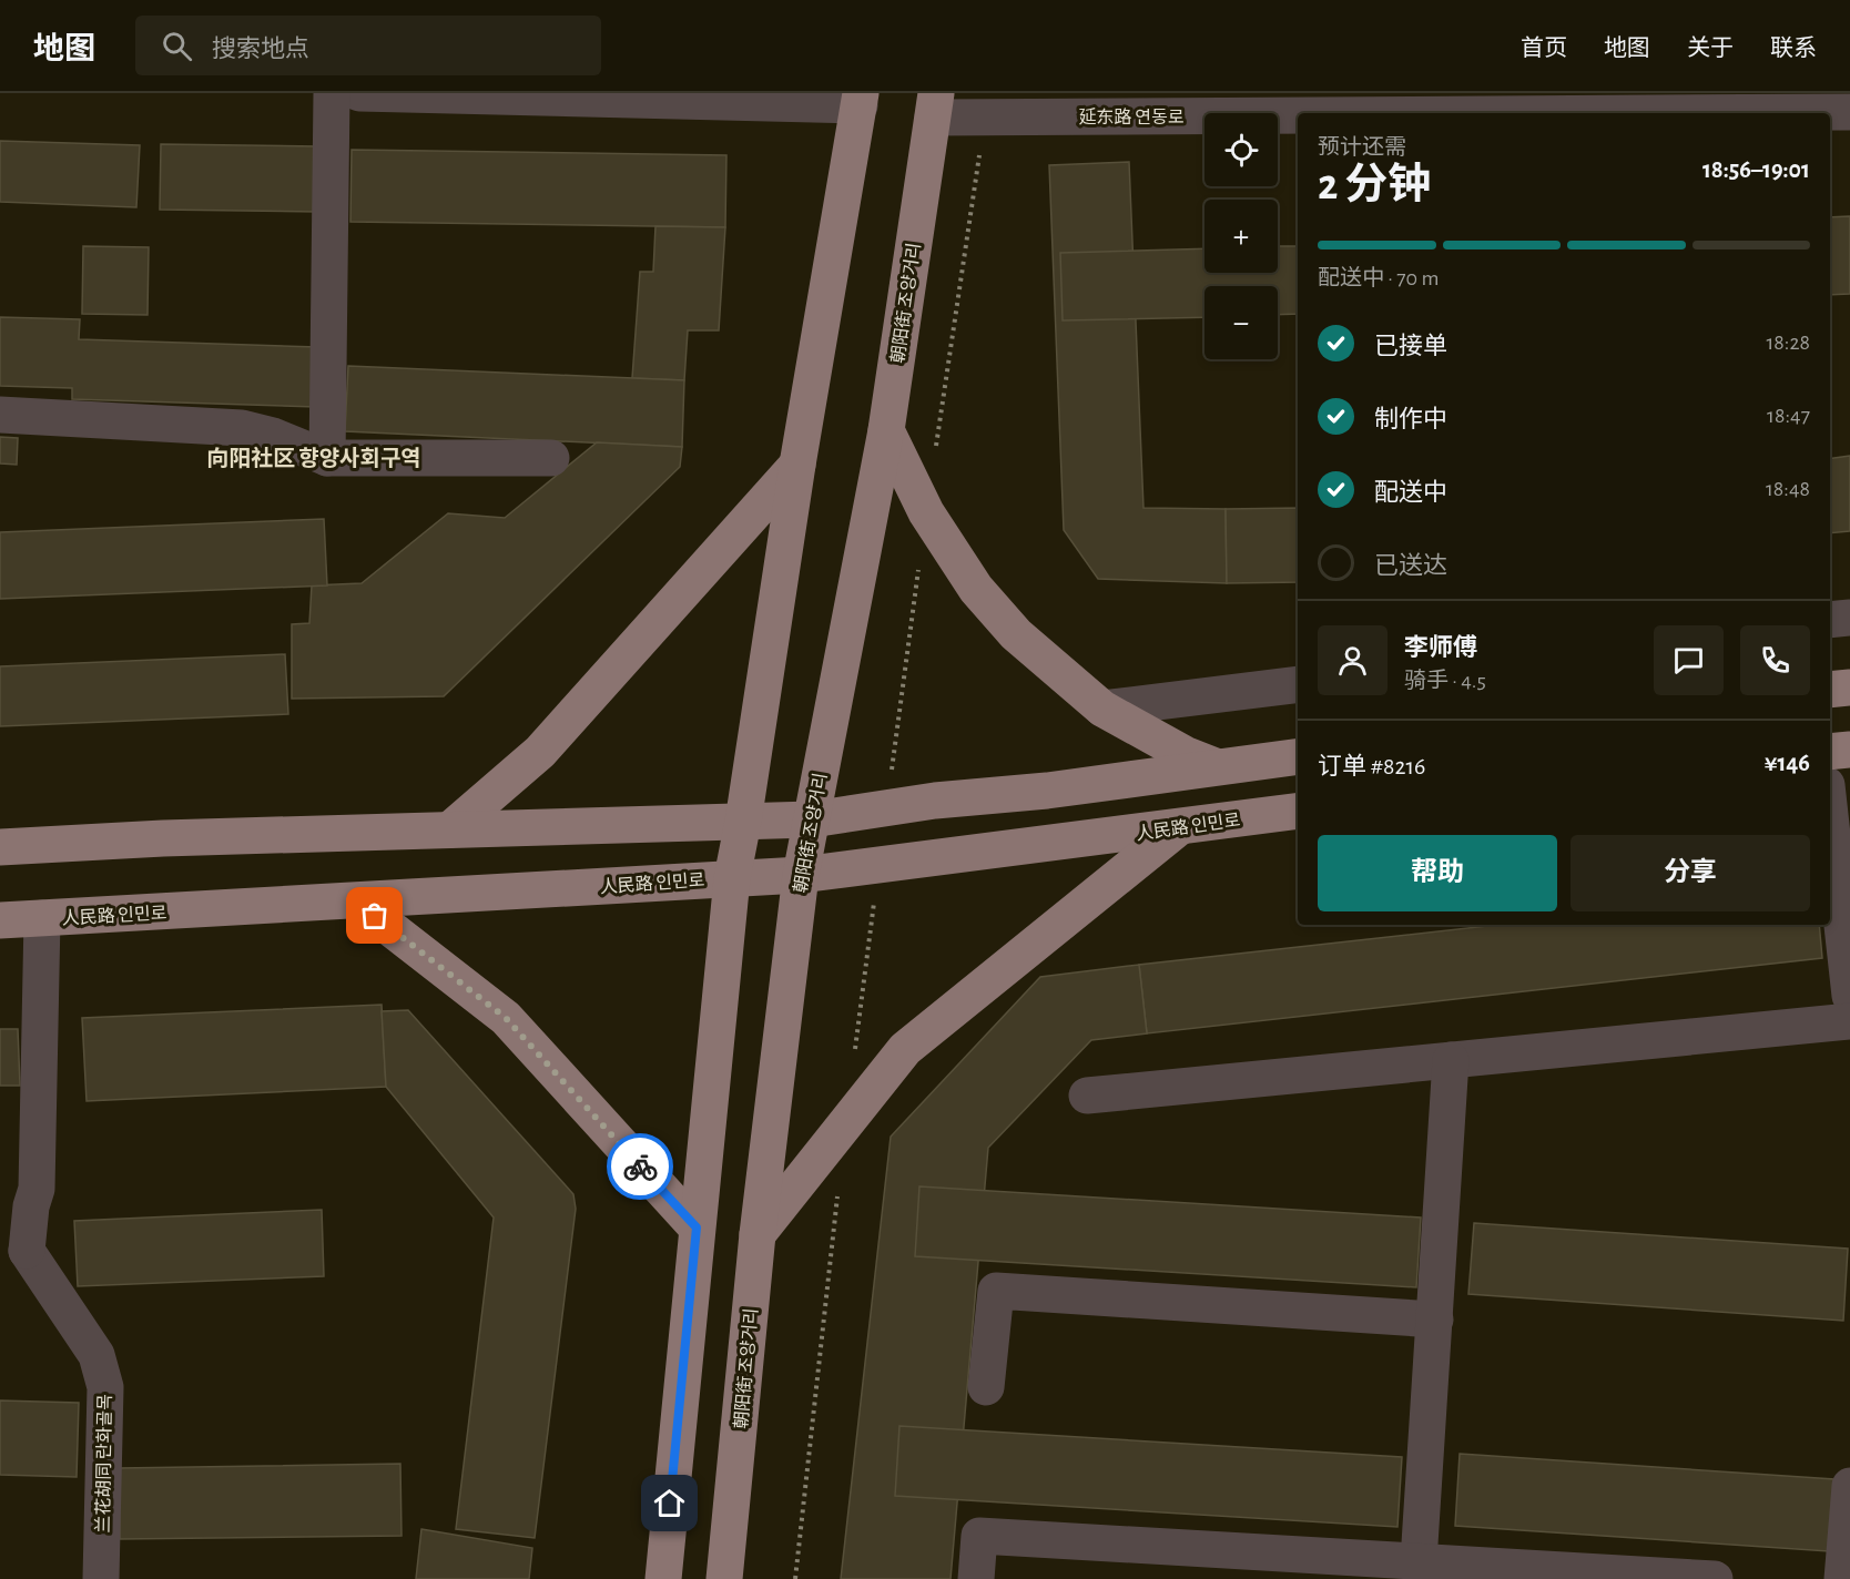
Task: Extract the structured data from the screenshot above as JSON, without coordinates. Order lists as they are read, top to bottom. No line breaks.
{"streets":{"main road":["朝阳街 조양거리","人民路 인민로"],"street":["延东路 연동로","兰花胡同 란화골목"]},"crossings":[["延东路 연동로","朝阳街 조양거리"],["朝阳街 조양거리","人民路 인민로"]],"districts":["向阳社区 향양사회구역"],"page":{"header":"地图","search":"搜索地点","nav":["首页","地图","关于","联系"],"map_buttons":["+","−"],"heading":["2 分钟","预计还需","18:56–19:01"],"panel":["李师傅","骑手 · 4.5","订单 #8216","¥146"],"bar":"配送中 · 70 m","list":[["已接单","18:28"],["制作中","18:47"],["配送中","18:48"],"已送达"],"buttons":["帮助","分享"]}}
